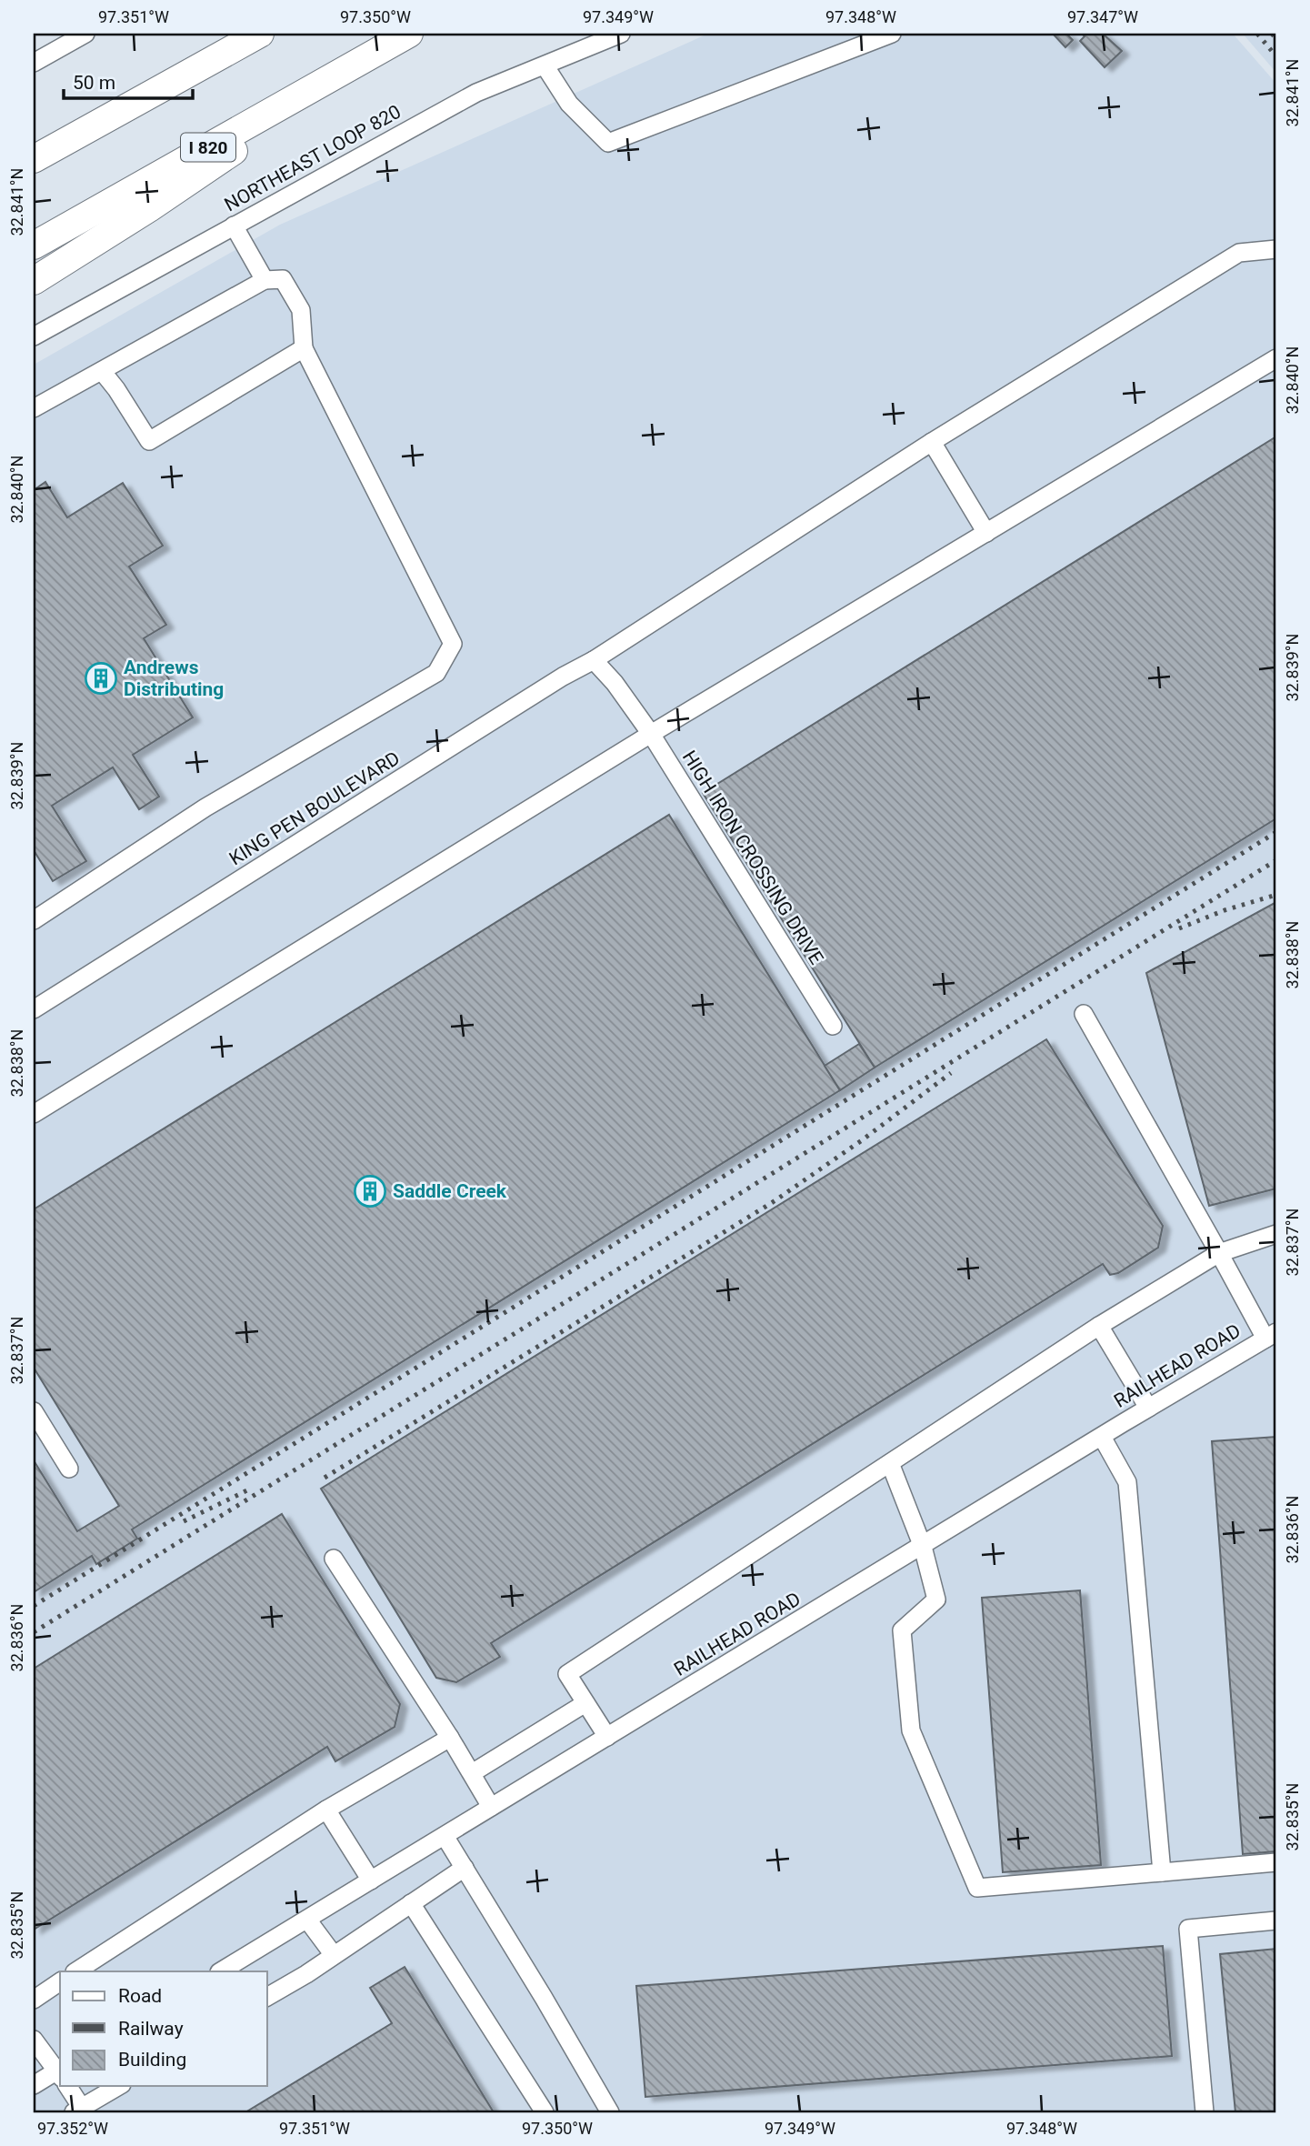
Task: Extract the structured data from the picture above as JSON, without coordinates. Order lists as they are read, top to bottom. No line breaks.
{"streets":{"highway":["I 820"],"street":["NORTHEAST LOOP 820","KING PEN BOULEVARD","HIGH IRON CROSSING DRIVE","RAILHEAD ROAD"]},"crossings":[["KING PEN BOULEVARD","HIGH IRON CROSSING DRIVE"]],"places":{"building":["Andrews Distributing","Saddle Creek"]},"legend":["Road","Railway","Building"],"scale_bar":"50 m","coordinates":["97.351°W","97.350°W","97.349°W","97.348°W","97.347°W","32.841°N","32.840°N","32.839°N","32.838°N","32.837°N","32.836°N","32.835°N","97.352°W"]}
